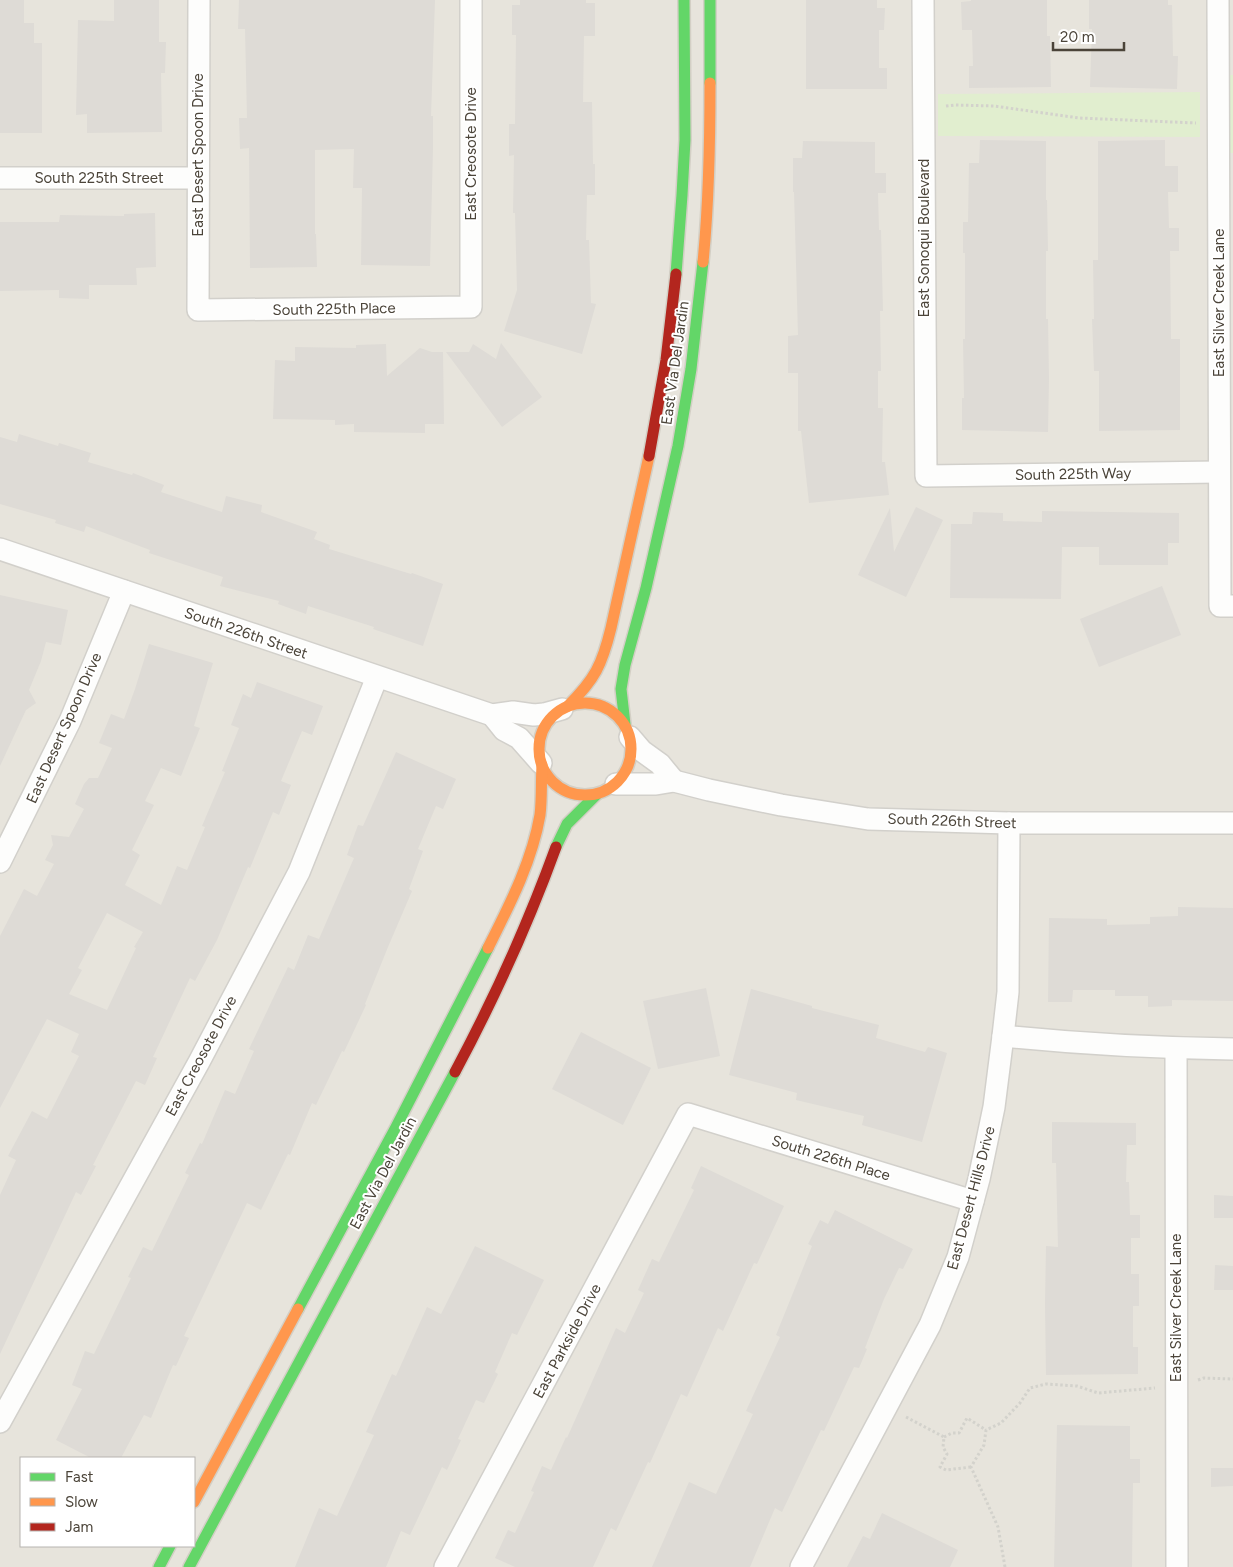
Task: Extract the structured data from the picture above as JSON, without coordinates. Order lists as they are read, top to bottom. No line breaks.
{"streets":{"street":["East Creosote Drive","East Desert Spoon Drive","South 225th Street","East Sonoqui Boulevard","East Silver Creek Lane","South 225th Place","East Via Del Jardin","South 225th Way","South 226th Street","South 226th Place","East Desert Hills Drive","East Parkside Drive"]},"crossings":[["East Creosote Drive","South 225th Place"],["East Creosote Drive","South 226th Street"],["East Desert Spoon Drive","South 225th Street"],["East Desert Spoon Drive","South 225th Place"],["East Desert Spoon Drive","South 226th Street"],["East Sonoqui Boulevard","South 225th Way"],["East Silver Creek Lane","South 225th Way"],["East Via Del Jardin","South 226th Street"],["South 226th Street","East Desert Hills Drive"],["South 226th Place","East Desert Hills Drive"],["South 226th Place","East Parkside Drive"]],"legend":["Fast","Slow","Jam"],"scale_bar":"20 m"}
